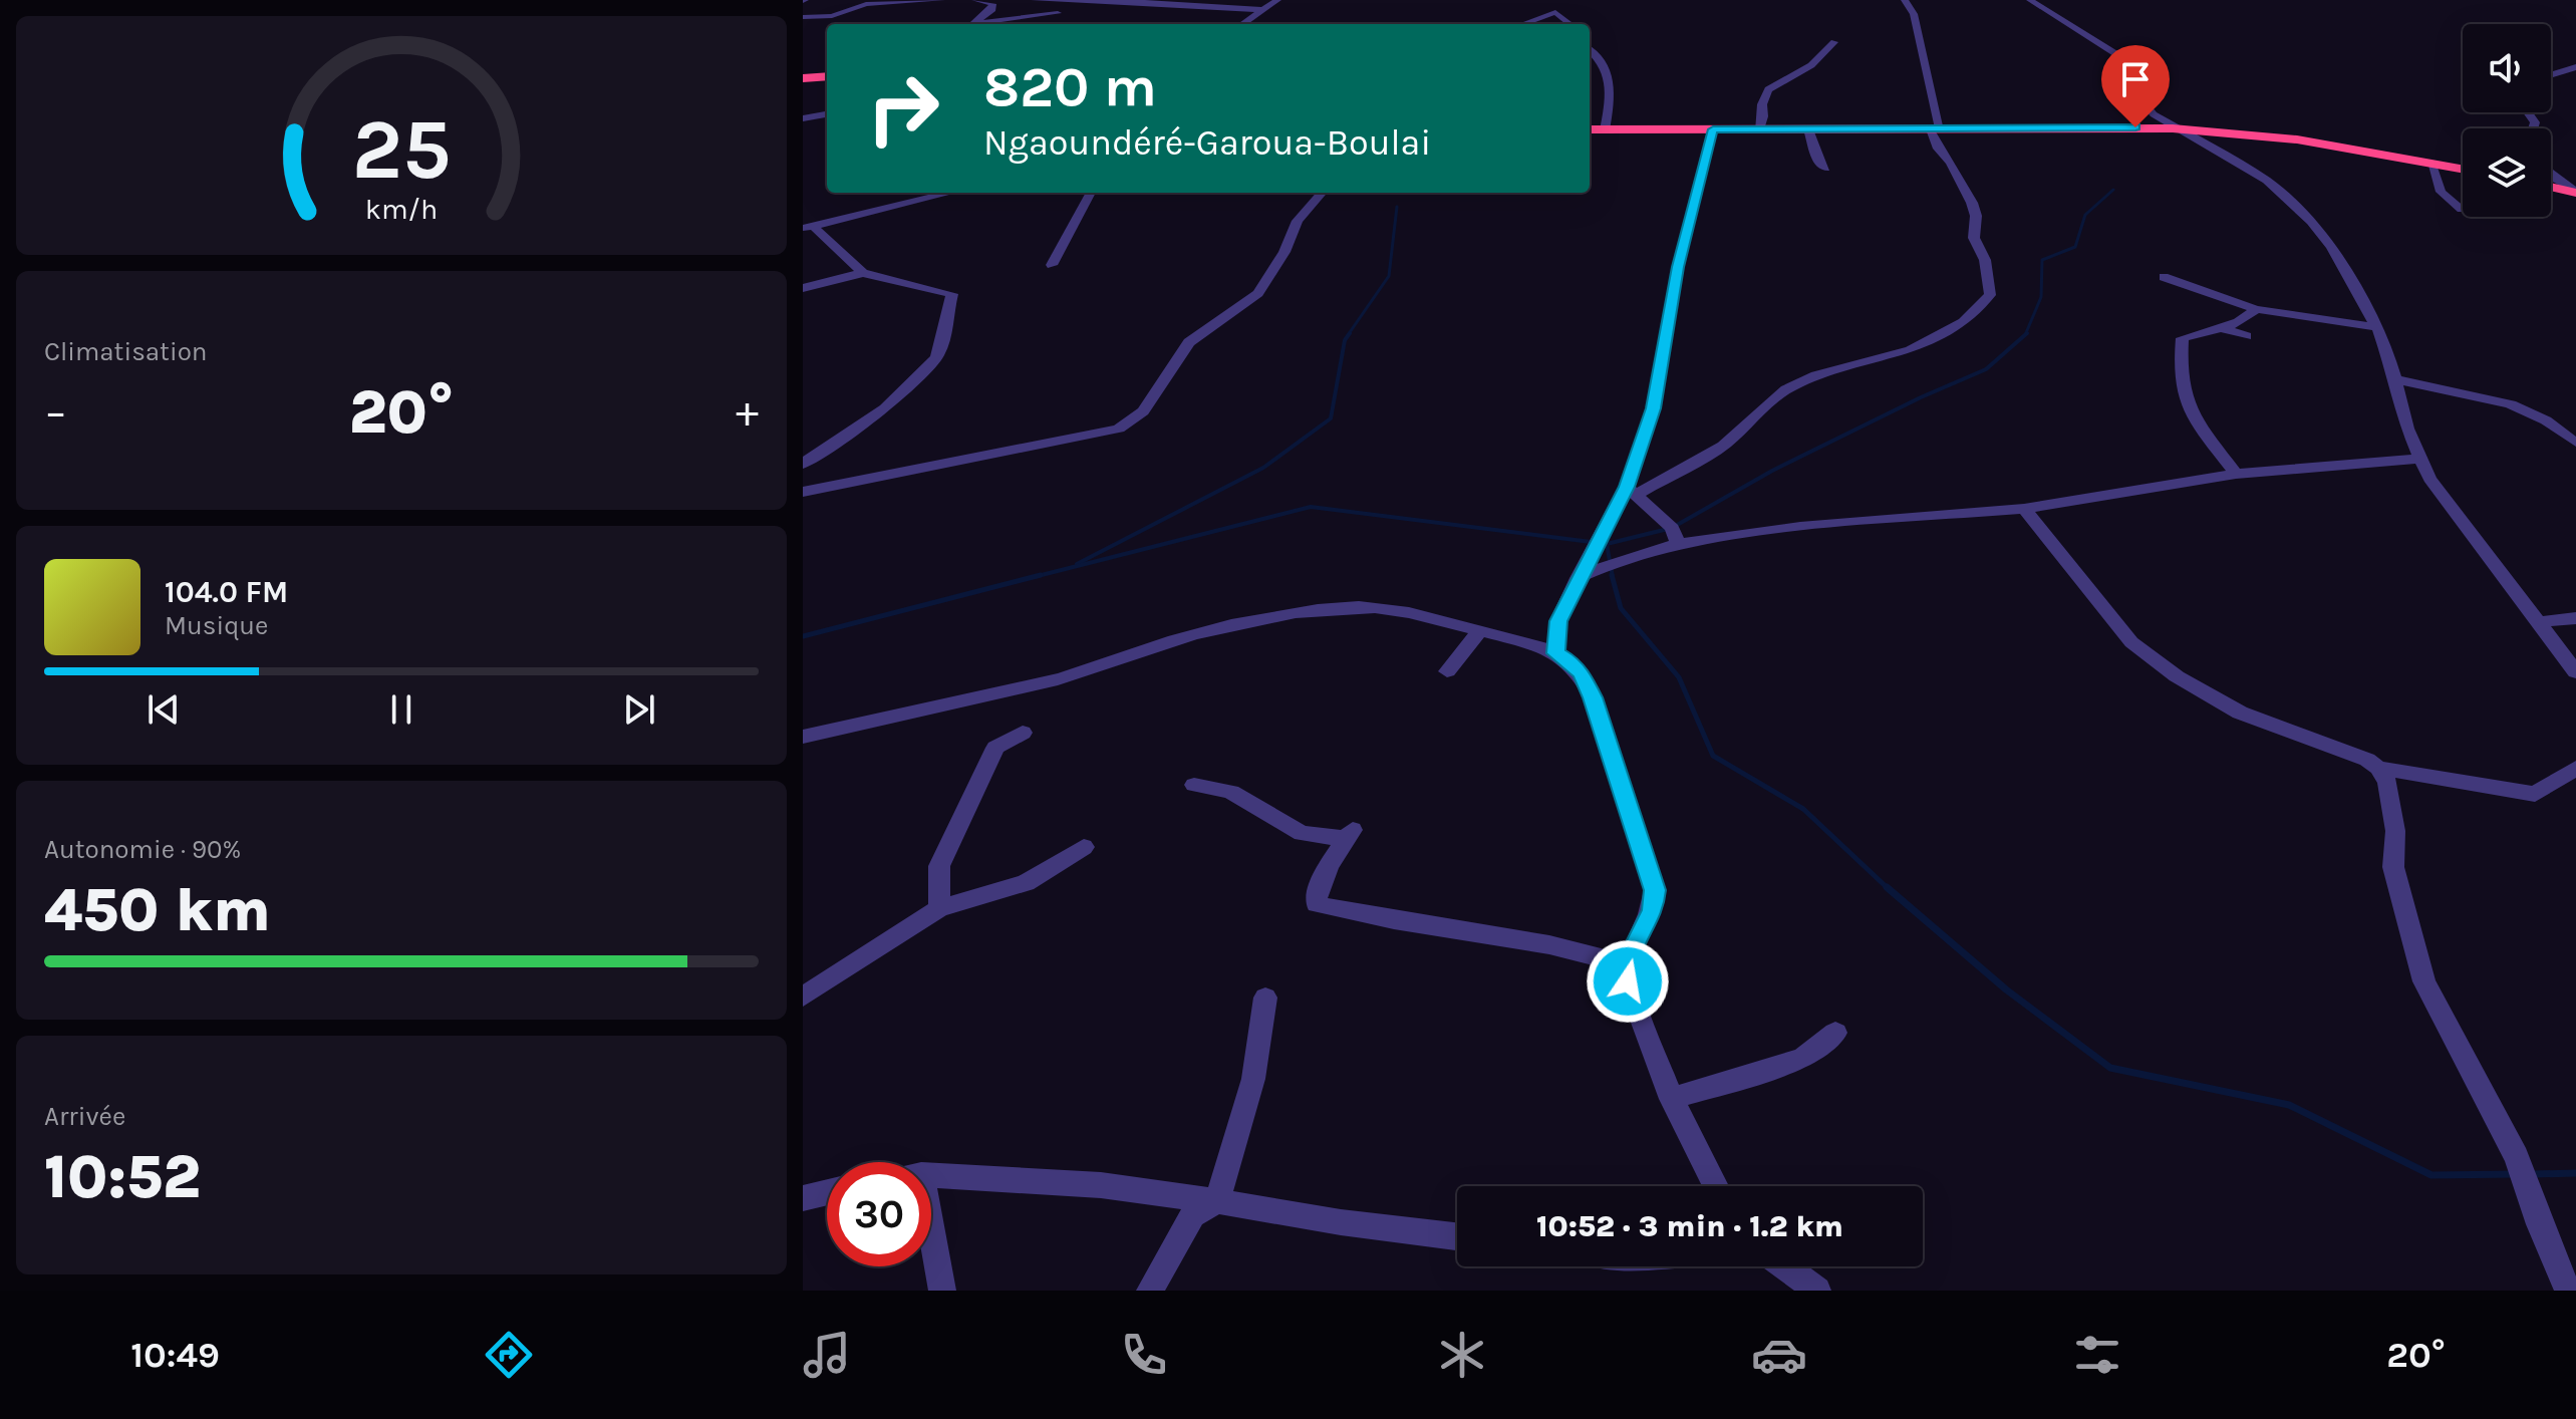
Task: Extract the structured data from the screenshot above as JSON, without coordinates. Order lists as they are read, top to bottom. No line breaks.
{"page":{"turn":["820 m","Ngaoundéré-Garoua-Boulai"],"tile":["Climatisation",["Autonomie · 90%","450 km"],["Arrivée","10:52"]],"heat":["−","20°","+"],"song":["104.0 FM","Musique"],"limit":"30","trip":"10:52 · 3 min · 1.2 km","tabs":["10:49","20°"],"gauge":["25","km/h"]}}
